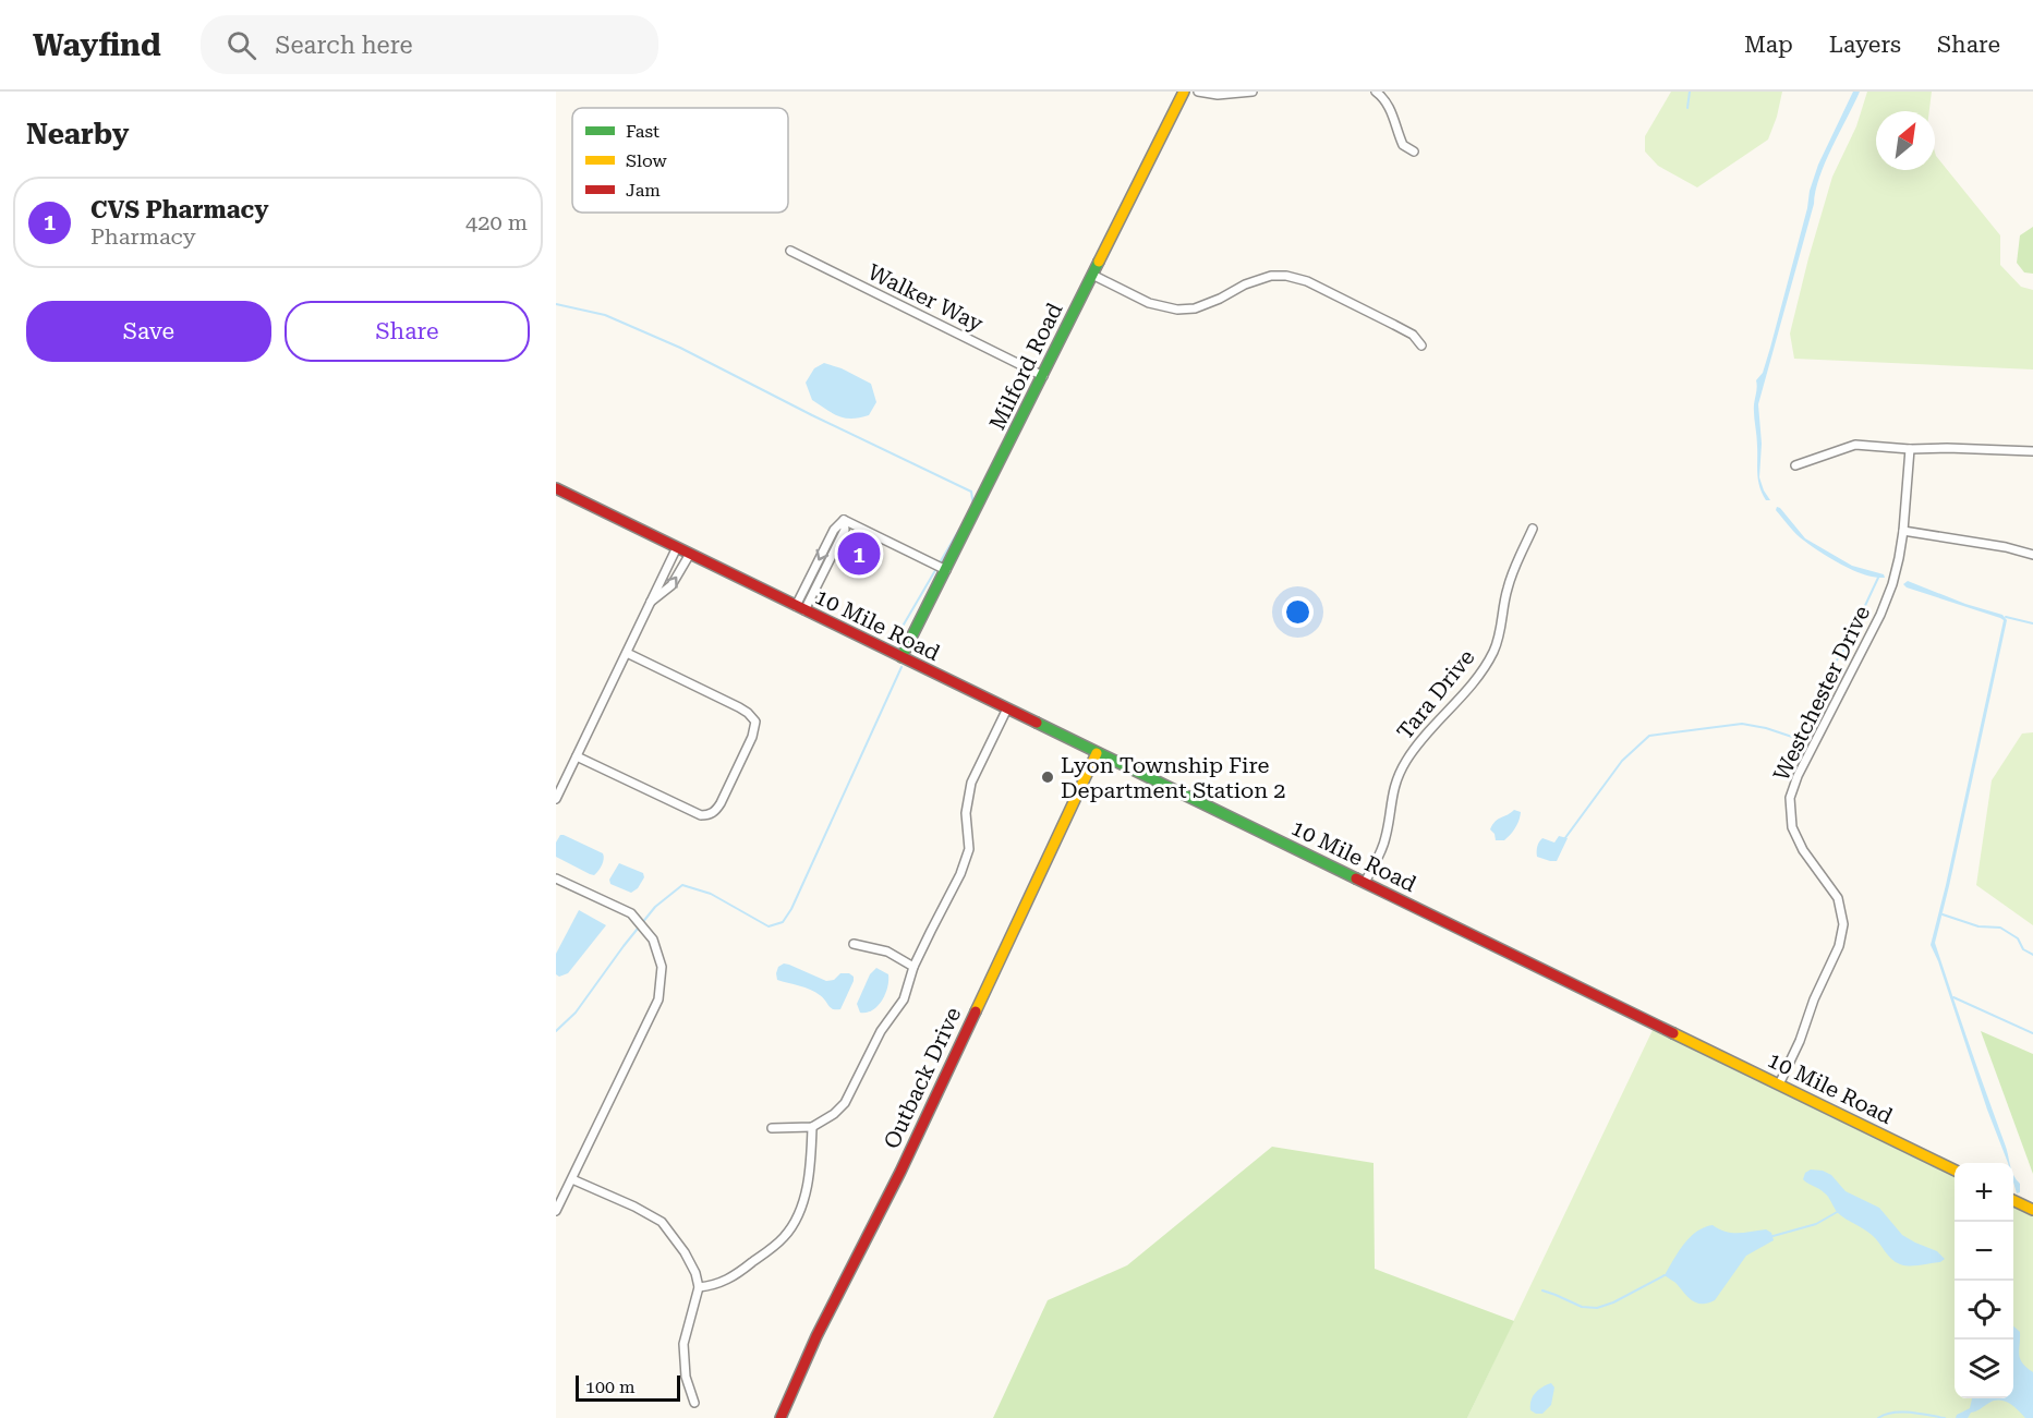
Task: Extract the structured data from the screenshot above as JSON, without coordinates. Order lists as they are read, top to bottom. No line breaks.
{"streets":{"main road":["Milford Road","10 Mile Road","Outback Drive"],"street":["Walker Way","Westchester Drive","Tara Drive"]},"crossings":[["Walker Way","Milford Road"],["Milford Road","10 Mile Road"],["10 Mile Road","Westchester Drive"],["10 Mile Road","Tara Drive"],["10 Mile Road","Outback Drive"]],"places":["Lyon Township Fire Department Station 2"],"legend":["Fast","Slow","Jam"],"scale_bar":"100 m","north":"top right","page":{"header":"Wayfind","search":"Search here","nav":["Map","Layers","Share"],"heading":"Nearby","list":[{"mark":"1","name":"CVS Pharmacy","note":"Pharmacy","value":"420 m"}],"buttons":["Save","Share"],"pins":"1","map_buttons":["+","−"],"scale":"100 m"}}
